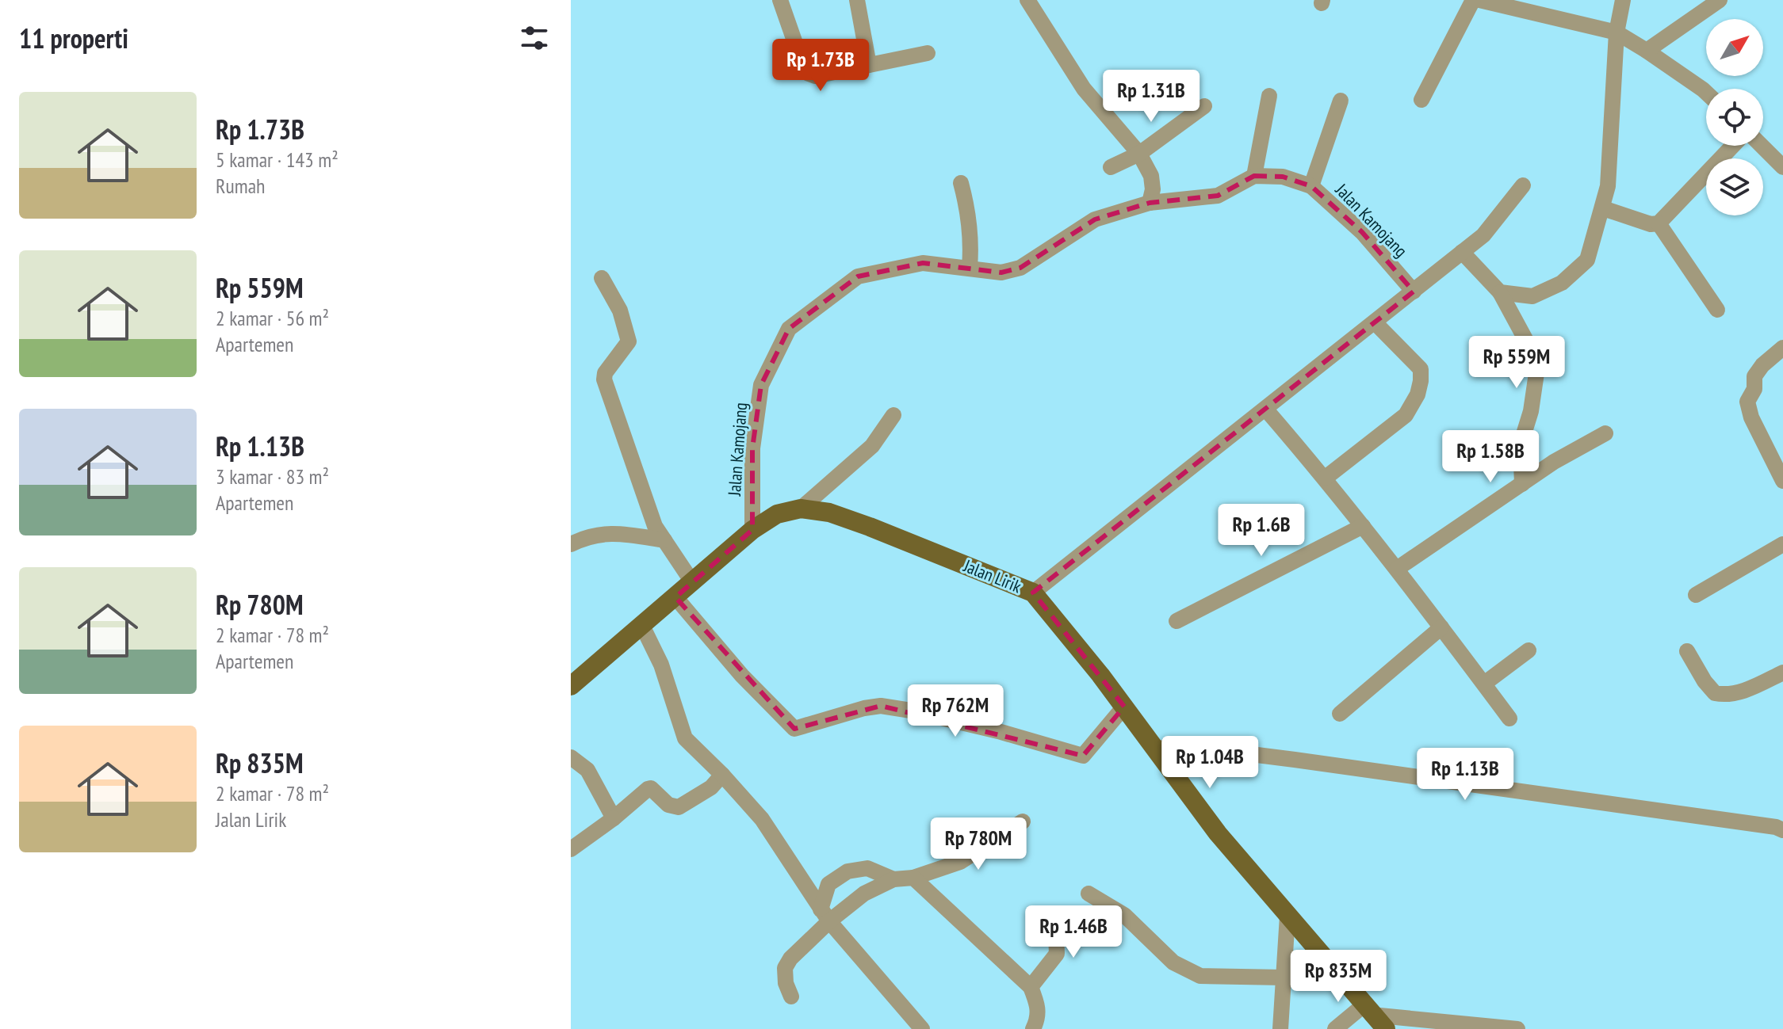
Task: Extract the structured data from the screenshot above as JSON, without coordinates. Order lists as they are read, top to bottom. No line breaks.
{"streets":{"main road":["Jalan Lirik"],"street":["Jalan Kamojang"]},"crossings":[["Jalan Kamojang","Jalan Lirik"]],"north":"top right","page":{"heading":"11 properti","price":["Rp 1.73B","Rp 1.31B","Rp 559M","Rp 1.58B","Rp 1.6B","Rp 762M","Rp 1.04B","Rp 1.13B","Rp 780M","Rp 1.46B","Rp 835M"],"list":[{"name":"Rp 1.73B","note":"5 kamar · 143 m² · Rumah"},{"name":"Rp 559M","note":"2 kamar · 56 m² · Apartemen"},{"name":"Rp 1.13B","note":"3 kamar · 83 m² · Apartemen"},{"name":"Rp 780M","note":"2 kamar · 78 m² · Apartemen"},{"name":"Rp 835M","note":"2 kamar · 78 m² · Jalan Lirik"}]}}
